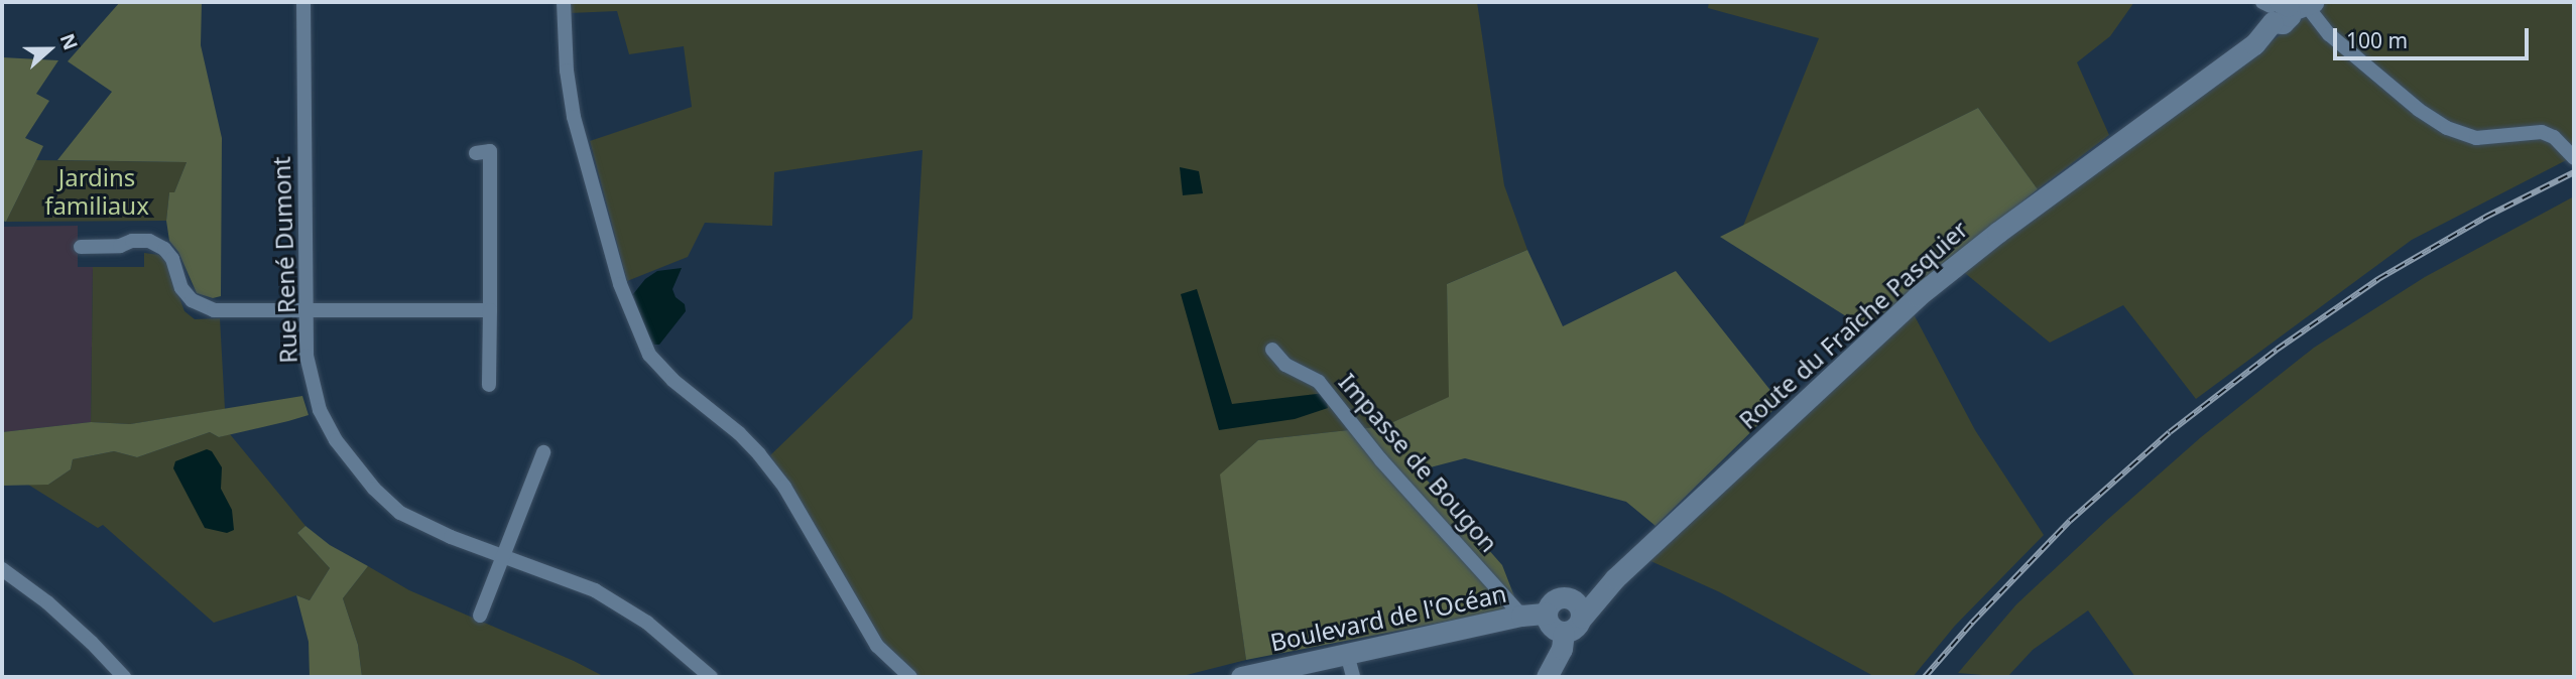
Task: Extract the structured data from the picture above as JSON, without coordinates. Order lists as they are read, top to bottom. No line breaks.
{"streets":{"main road":["Route du Fraîche Pasquier","Boulevard de l'Océan"],"street":["Rue René Dumont","Impasse de Bougon"]},"crossings":[["Route du Fraîche Pasquier","Boulevard de l'Océan"],["Impasse de Bougon","Boulevard de l'Océan"]],"parks":["Jardins familiaux"],"scale_bar":"100 m","north":"right"}
